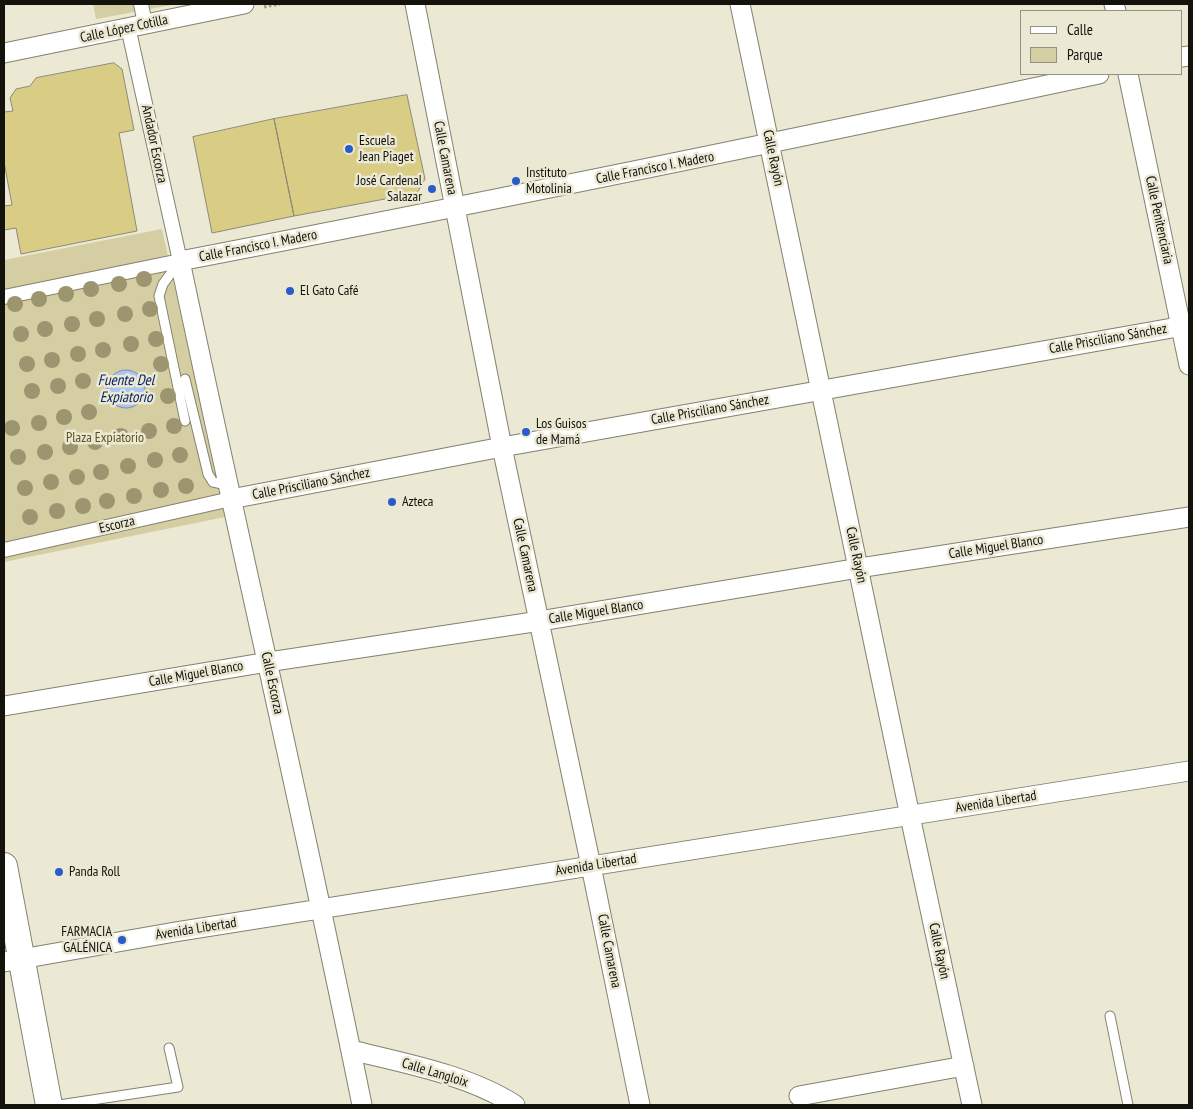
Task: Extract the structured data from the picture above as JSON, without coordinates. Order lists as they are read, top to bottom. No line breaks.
{"streets":{"street":["Calle López Cotilla","Andador Escorza","Calle Camarena","Calle Rayón","Calle Francisco I. Madero","Calle Penitenciaria","Calle Prisciliano Sánchez","Escorza","Calle Miguel Blanco","Calle Escorza","Avenida Libertad","Calle Langloix"]},"crossings":[["Calle López Cotilla","Andador Escorza"],["Andador Escorza","Calle Francisco I. Madero"],["Andador Escorza","Calle Escorza"],["Calle Camarena","Calle Francisco I. Madero"],["Calle Camarena","Calle Prisciliano Sánchez"],["Calle Camarena","Calle Miguel Blanco"],["Calle Camarena","Avenida Libertad"],["Calle Rayón","Calle Francisco I. Madero"],["Calle Rayón","Calle Prisciliano Sánchez"],["Calle Rayón","Calle Miguel Blanco"],["Calle Rayón","Avenida Libertad"],["Calle Francisco I. Madero","Calle Escorza"],["Calle Penitenciaria","Calle Prisciliano Sánchez"],["Calle Prisciliano Sánchez","Escorza"],["Calle Prisciliano Sánchez","Calle Escorza"],["Escorza","Calle Escorza"],["Calle Miguel Blanco","Calle Escorza"],["Calle Escorza","Avenida Libertad"],["Calle Escorza","Calle Langloix"]],"water":["Fuente Del Expiatorio"],"parks":["Plaza Expiatorio"],"places":["Escuela Jean Piaget","Instituto Motolinia","José Cardenal Salazar","El Gato Café","Los Guisos de Mamá","Azteca","Panda Roll","FARMACIA GALÉNICA"],"legend":["Calle","Parque"]}
